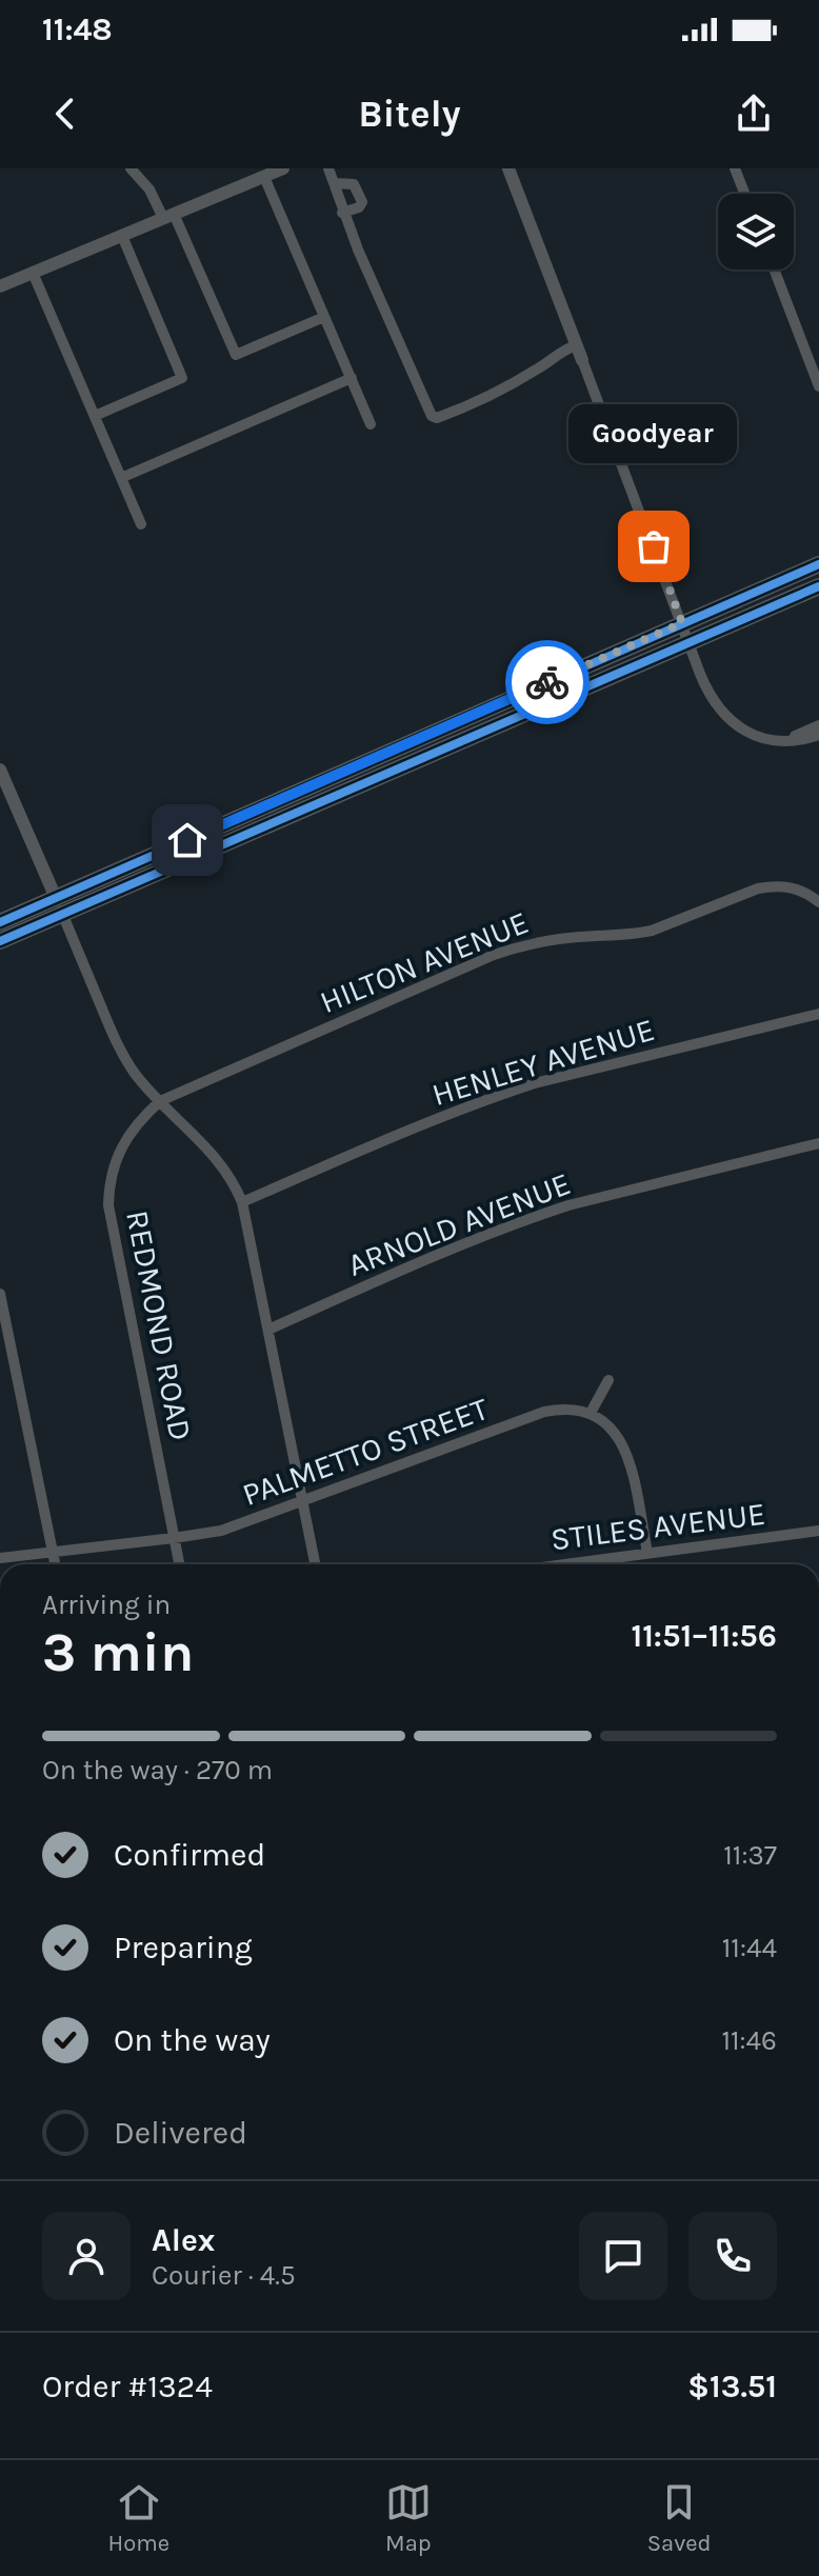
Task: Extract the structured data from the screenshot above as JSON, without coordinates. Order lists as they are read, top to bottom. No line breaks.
{"streets":{"street":["HILTON AVENUE","HENLEY AVENUE","ARNOLD AVENUE","REDMOND ROAD","PALMETTO STREET","STILES AVENUE"]},"crossings":[["HILTON AVENUE","REDMOND ROAD"],["REDMOND ROAD","PALMETTO STREET"]],"places":["Goodyear"],"page":{"status":"11:48","header":"Bitely","bubble":"Goodyear","heading":["3 min","Arriving in","11:51–11:56"],"panel":["Alex","Courier · 4.5","Order #1324","$13.51"],"bar":"On the way · 270 m","list":[["Confirmed","11:37"],["Preparing","11:44"],["On the way","11:46"],"Delivered"],"tabs":["Home","Map","Saved"]}}
